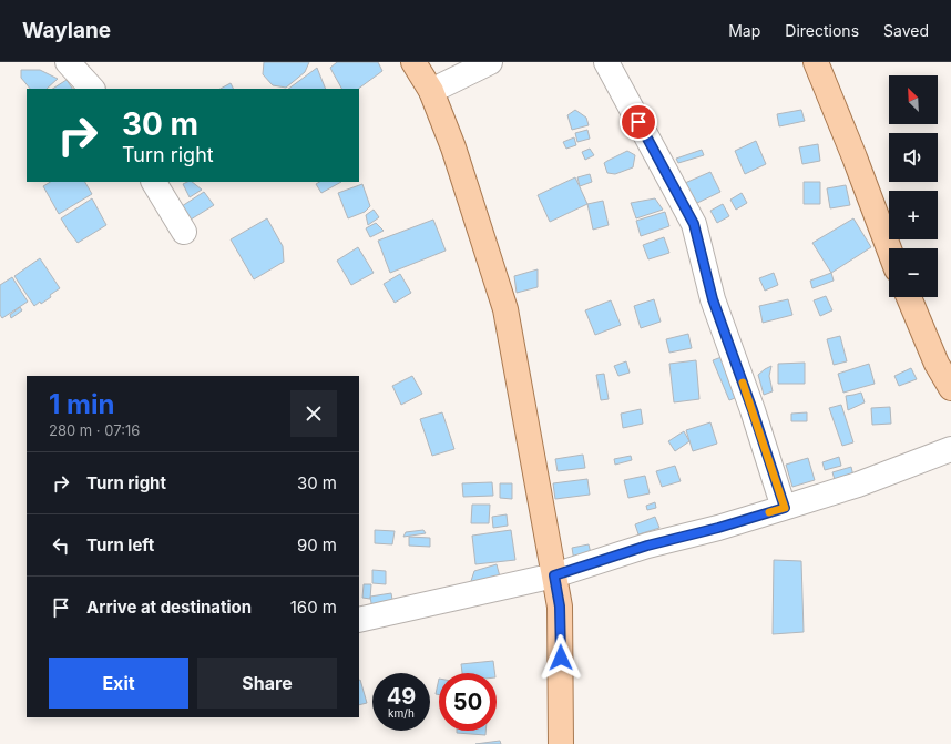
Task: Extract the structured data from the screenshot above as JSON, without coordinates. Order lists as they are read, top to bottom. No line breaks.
{"north":"top left","page":{"header":"Waylane","nav":["Map","Directions","Saved"],"map_buttons":["+","−"],"turn":["30 m","Turn right"],"heading":["1 min","280 m · 07:16"],"list":[{"name":"Turn right","value":"30 m"},{"name":"Turn left","value":"90 m"},{"name":"Arrive at destination","value":"160 m"}],"buttons":["Exit","Share"],"speed":"49 km/h","limit":"50"}}
